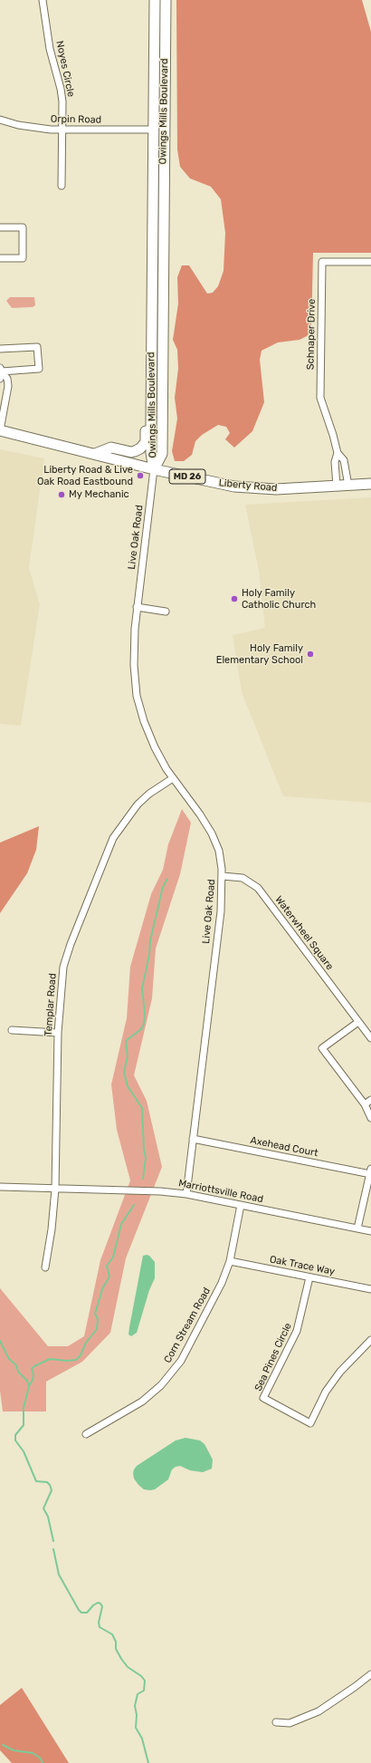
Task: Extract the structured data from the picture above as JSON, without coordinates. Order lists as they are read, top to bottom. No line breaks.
{"streets":{"main road":["Owings Mills Boulevard","MD 26","Liberty Road"],"street":["Noyes Circle","Orpin Road","Schnaper Drive","Live Oak Road","Waterwheel Square","Templar Road","Axehead Court","Marriottsville Road","Oak Trace Way","Corn Stream Road","Sea Pines Circle"]},"crossings":[["Noyes Circle","Orpin Road"],["Owings Mills Boulevard","Orpin Road"],["Owings Mills Boulevard","Liberty Road"],["Owings Mills Boulevard","Live Oak Road"],["Schnaper Drive","Liberty Road"],["Liberty Road","Live Oak Road"],["Live Oak Road","Waterwheel Square"],["Live Oak Road","Templar Road"],["Live Oak Road","Axehead Court"],["Live Oak Road","Marriottsville Road"],["Templar Road","Marriottsville Road"],["Marriottsville Road","Corn Stream Road"],["Oak Trace Way","Corn Stream Road"],["Oak Trace Way","Sea Pines Circle"]],"places":["Liberty Road & Live Oak Road Eastbound","My Mechanic","Holy Family Catholic Church","Holy Family Elementary School"]}
